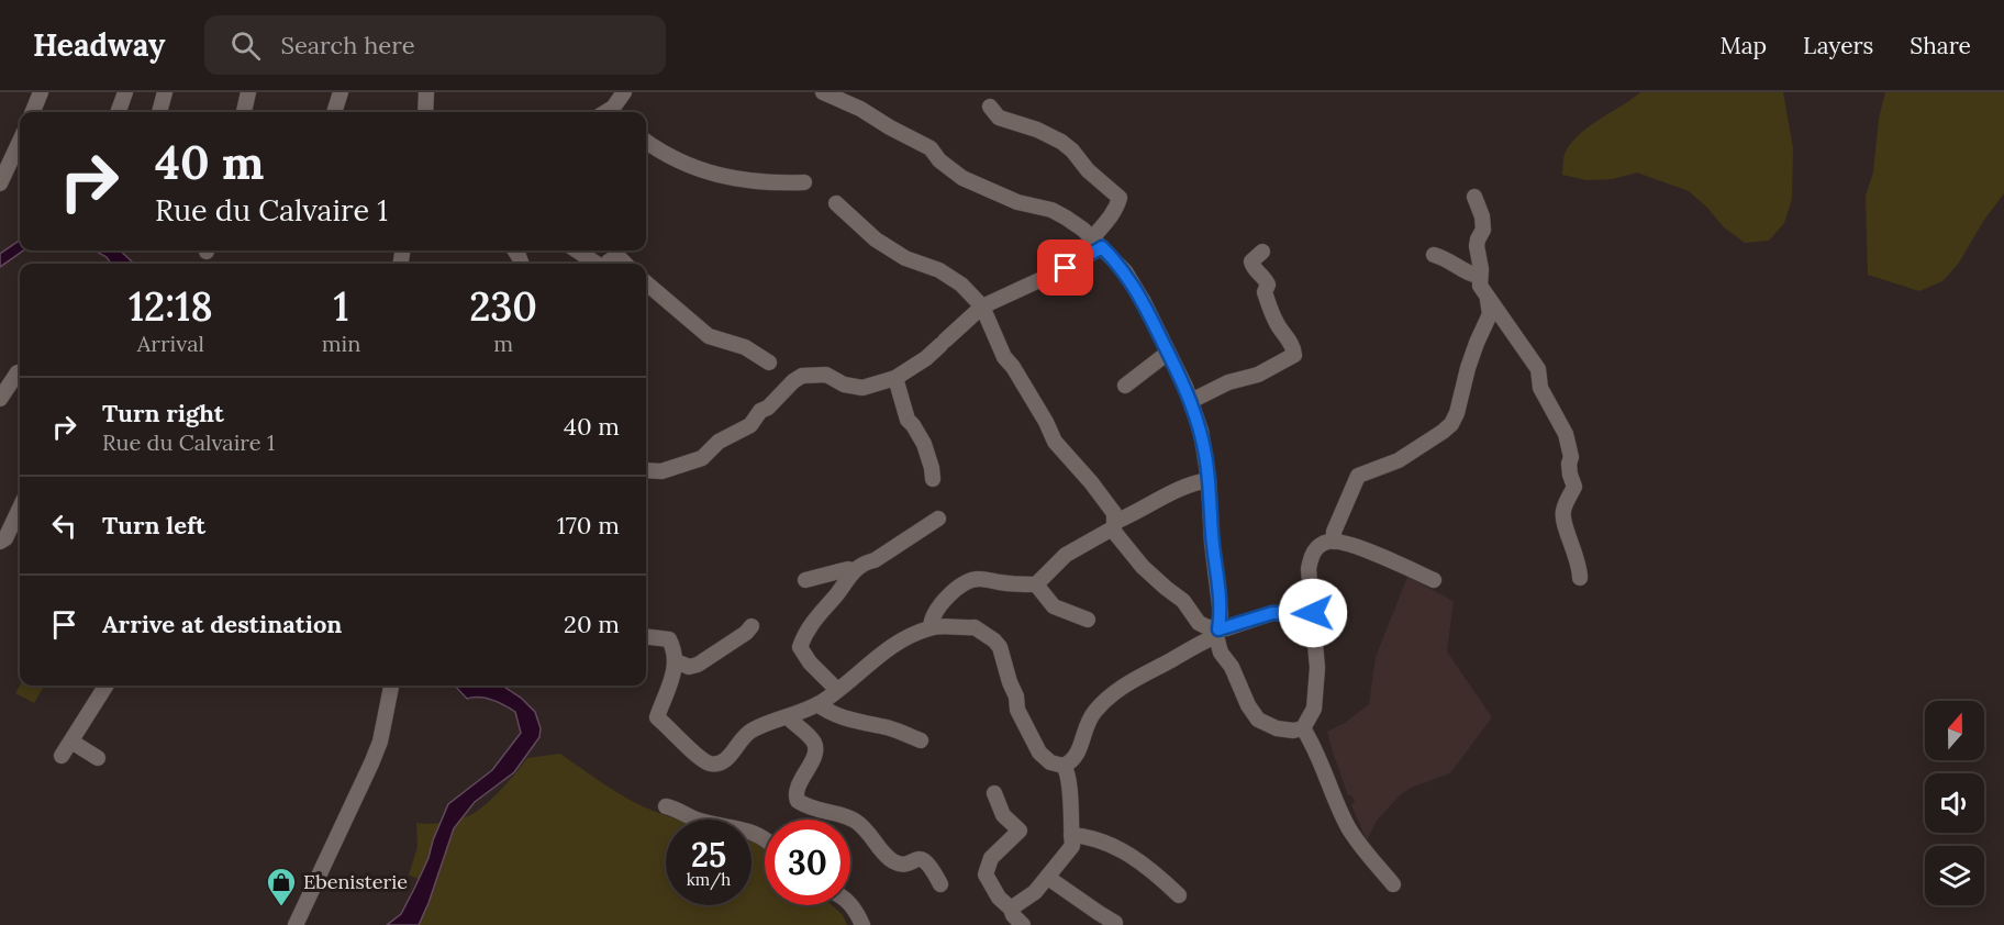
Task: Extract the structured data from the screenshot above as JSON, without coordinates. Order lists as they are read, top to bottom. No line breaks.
{"places":{"shop":["Ebenisterie"]},"north":"top","page":{"header":"Headway","search":"Search here","nav":["Map","Layers","Share"],"turn":["40 m","Rue du Calvaire 1"],"eta":["12:18","Arrival","1","min","230","m"],"list":[{"name":"Turn right","note":"Rue du Calvaire 1","value":"40 m"},{"name":"Turn left","value":"170 m"},{"name":"Arrive at destination","value":"20 m"}],"speed":"25 km/h","limit":"30"}}
